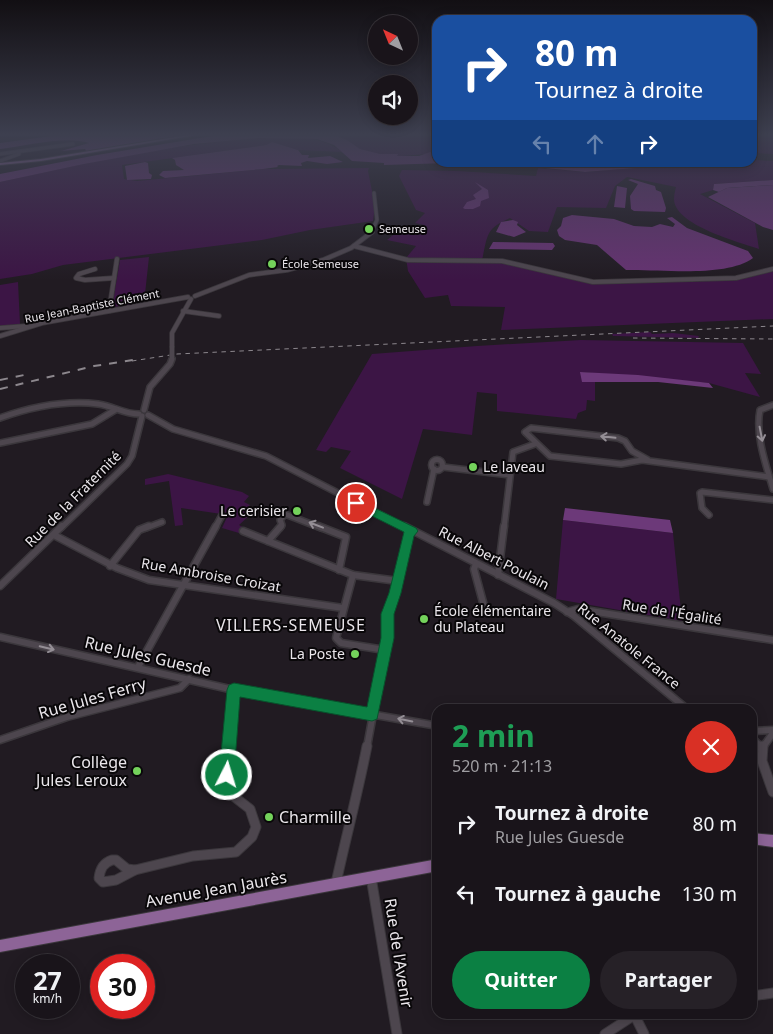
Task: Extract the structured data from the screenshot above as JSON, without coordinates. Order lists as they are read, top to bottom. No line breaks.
{"streets":{"main road":["Avenue Jean Jaurès"],"street":["Rue Jean-Baptiste Clément","Rue de la Fraternité","Rue Albert Poulain","Rue Ambroise Croizat","Rue de l'Égalité","Rue Anatole France","Rue Jules Guesde","Rue Jules Ferry","Rue de l'Avenir"]},"crossings":[["Rue Jean-Baptiste Clément","Rue de la Fraternité"],["Rue de la Fraternité","Rue Albert Poulain"],["Rue de la Fraternité","Rue Ambroise Croizat"],["Rue Albert Poulain","Rue Anatole France"],["Rue de l'Égalité","Rue Anatole France"],["Rue Jules Guesde","Rue Jules Ferry"],["Avenue Jean Jaurès","Rue de l'Avenir"]],"districts":["VILLERS-SEMEUSE"],"places":["Semeuse","École Semeuse","Le laveau","Le cerisier","École élémentaire du Plateau","La Poste","Collège Jules Leroux","Charmille"],"north":"top left","page":{"turn":["80 m","Tournez à droite"],"heading":["2 min","520 m · 21:13"],"list":[{"name":"Tournez à droite","note":"Rue Jules Guesde","value":"80 m"},{"name":"Tournez à gauche","value":"130 m"}],"buttons":["Quitter","Partager"],"speed":"27 km/h","limit":"30"}}
